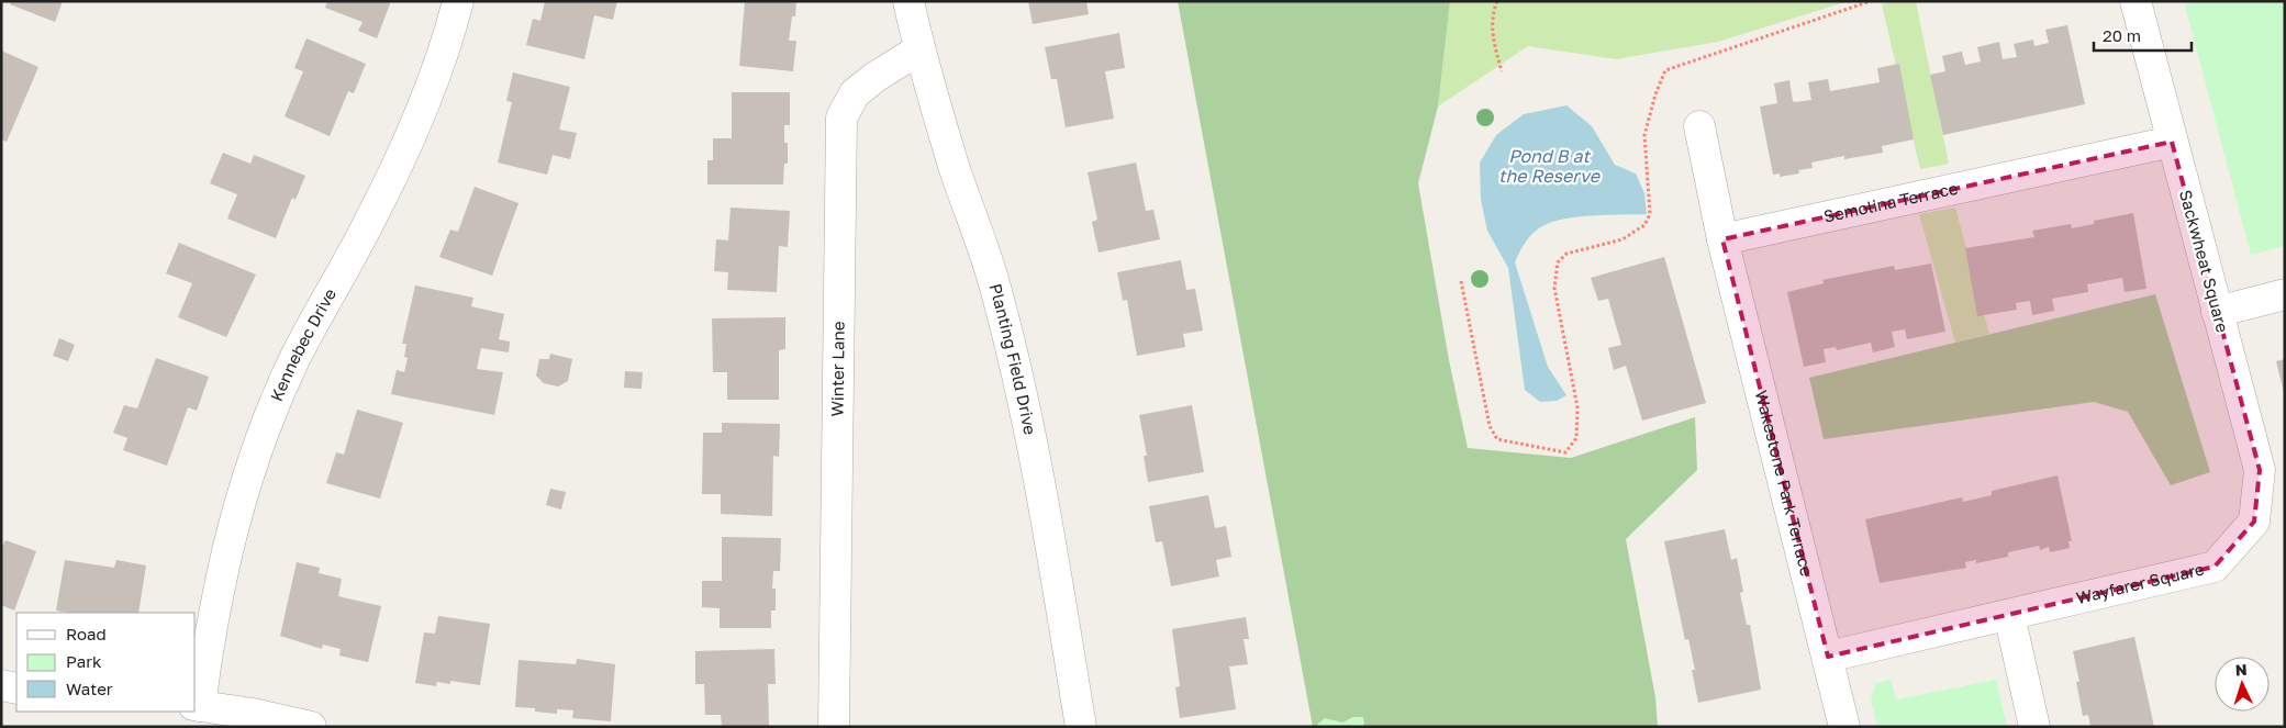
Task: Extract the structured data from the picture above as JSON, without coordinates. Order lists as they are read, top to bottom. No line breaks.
{"streets":{"street":["Semolina Terrace","Sackwheat Square","Kennebec Drive","Planting Field Drive","Winter Lane","Wakestone Park Terrace","Wayfarer Square"]},"crossings":[["Semolina Terrace","Sackwheat Square"],["Semolina Terrace","Wakestone Park Terrace"],["Sackwheat Square","Wayfarer Square"],["Planting Field Drive","Winter Lane"],["Wakestone Park Terrace","Wayfarer Square"]],"water":["Pond B at the Reserve"],"legend":["Road","Park","Water"],"scale_bar":"20 m","north":"top"}
